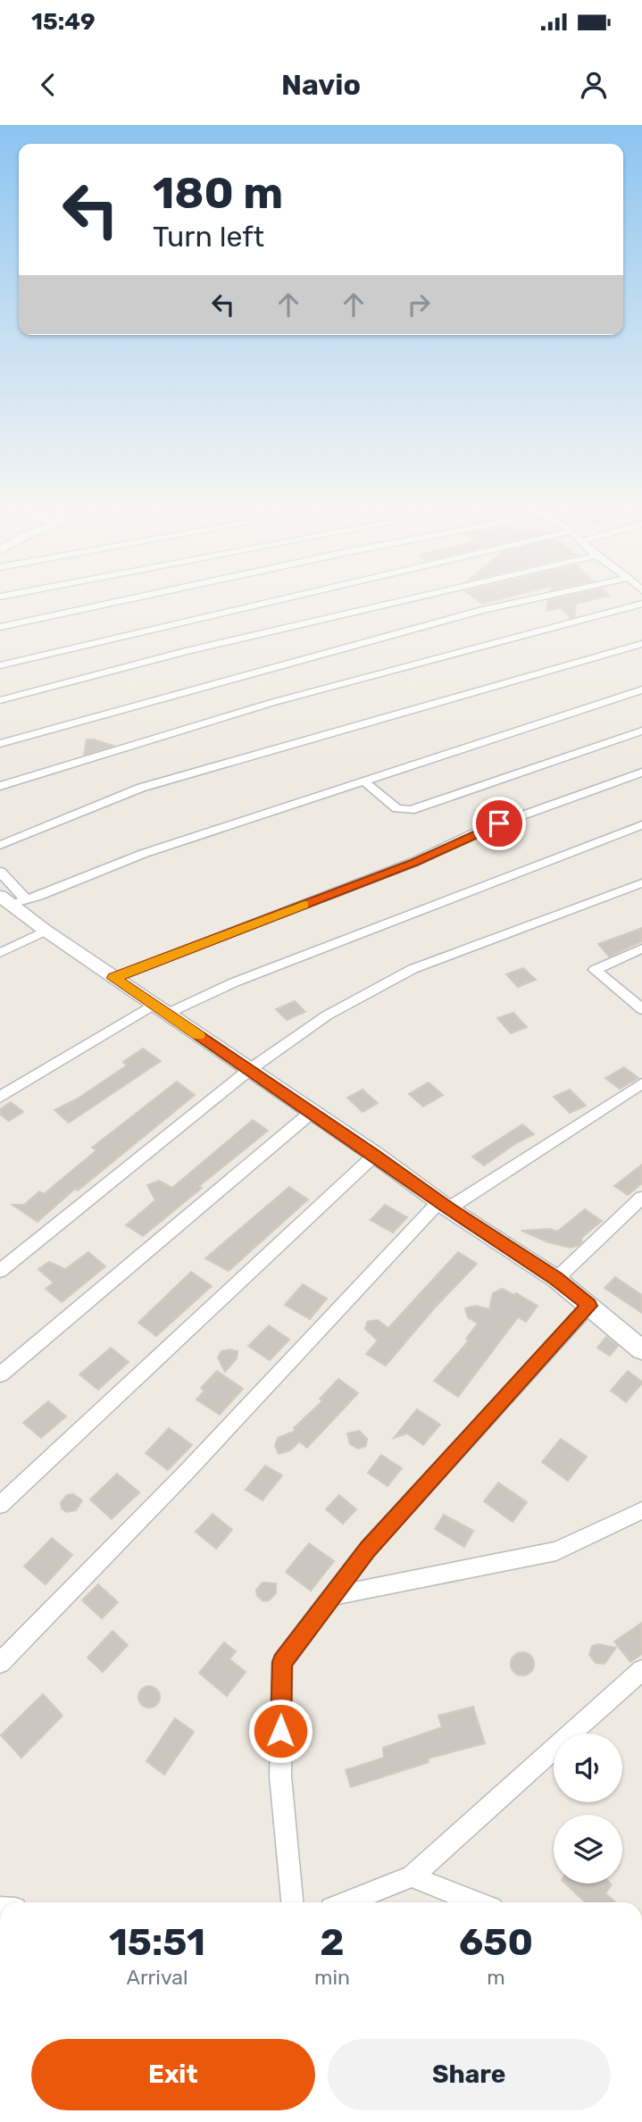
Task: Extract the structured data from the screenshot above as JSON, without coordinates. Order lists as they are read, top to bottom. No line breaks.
{"page":{"status":"15:49","header":"Navio","turn":["180 m","Turn left"],"eta":["15:51","Arrival","2","min","650","m"],"buttons":["Exit","Share"]}}
